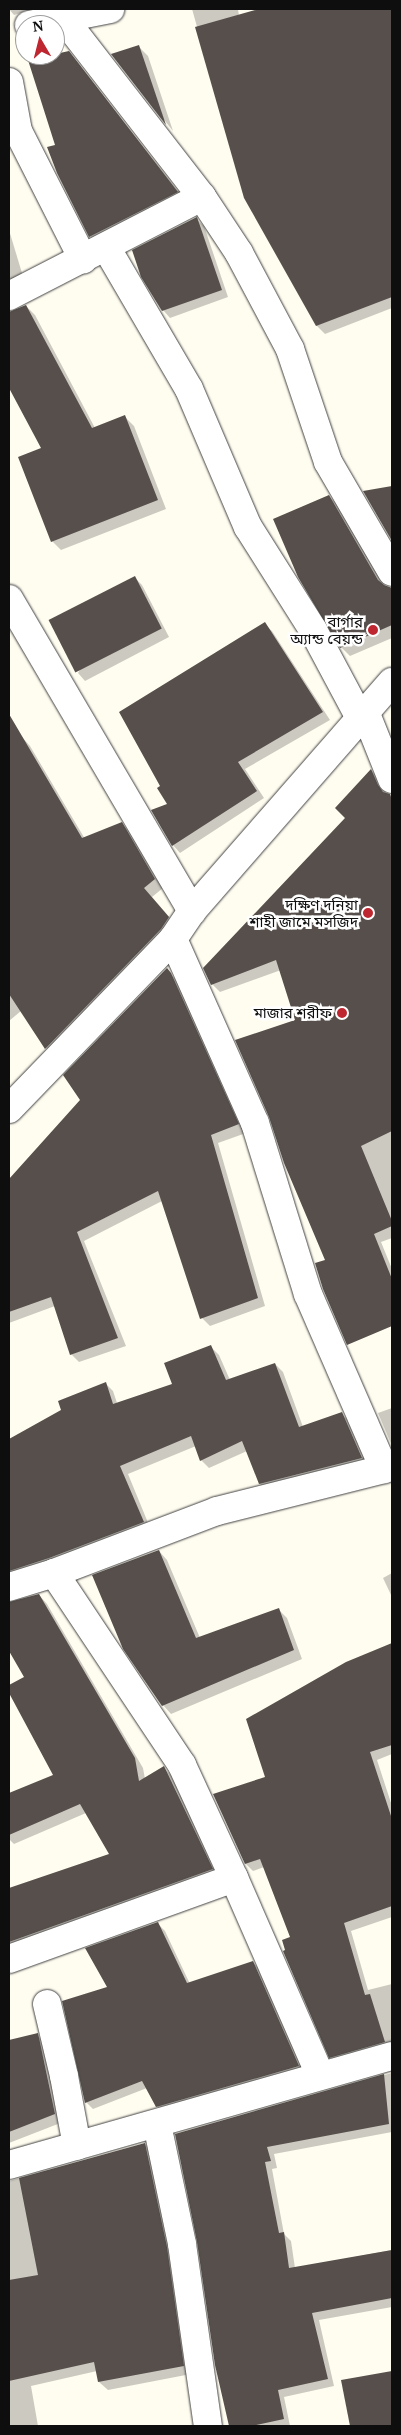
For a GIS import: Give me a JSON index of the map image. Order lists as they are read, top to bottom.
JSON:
{
  "places": ["বার্গার অ্যান্ড বেয়ন্ড", "দক্ষিণ দনিয়া শাহী জামে মসজিদ", "মাজার শরীফ"],
  "north": "top"
}
